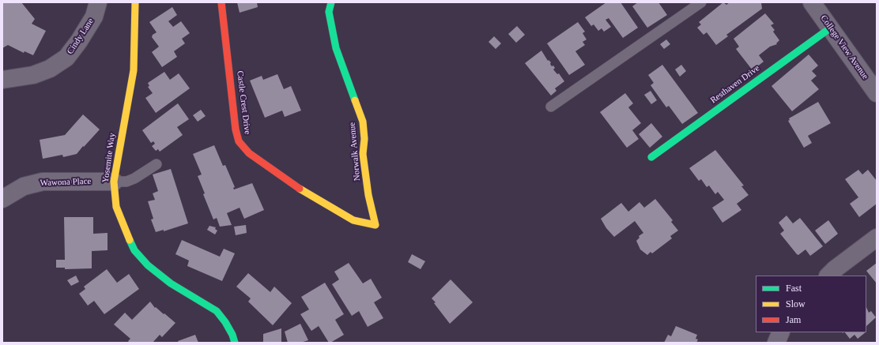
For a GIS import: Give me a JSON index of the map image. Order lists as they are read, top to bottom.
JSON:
{
  "streets": {
    "street": [
      "Cindy Lane",
      "College View Avenue",
      "Resthaven Drive",
      "Castle Crest Drive",
      "Norwalk Avenue",
      "Yosemite Way",
      "Wawona Place"
    ]
  },
  "crossings": [
    ["College View Avenue", "Resthaven Drive"],
    ["Castle Crest Drive", "Norwalk Avenue"],
    ["Yosemite Way", "Wawona Place"]
  ],
  "legend": ["Fast", "Slow", "Jam"]
}
